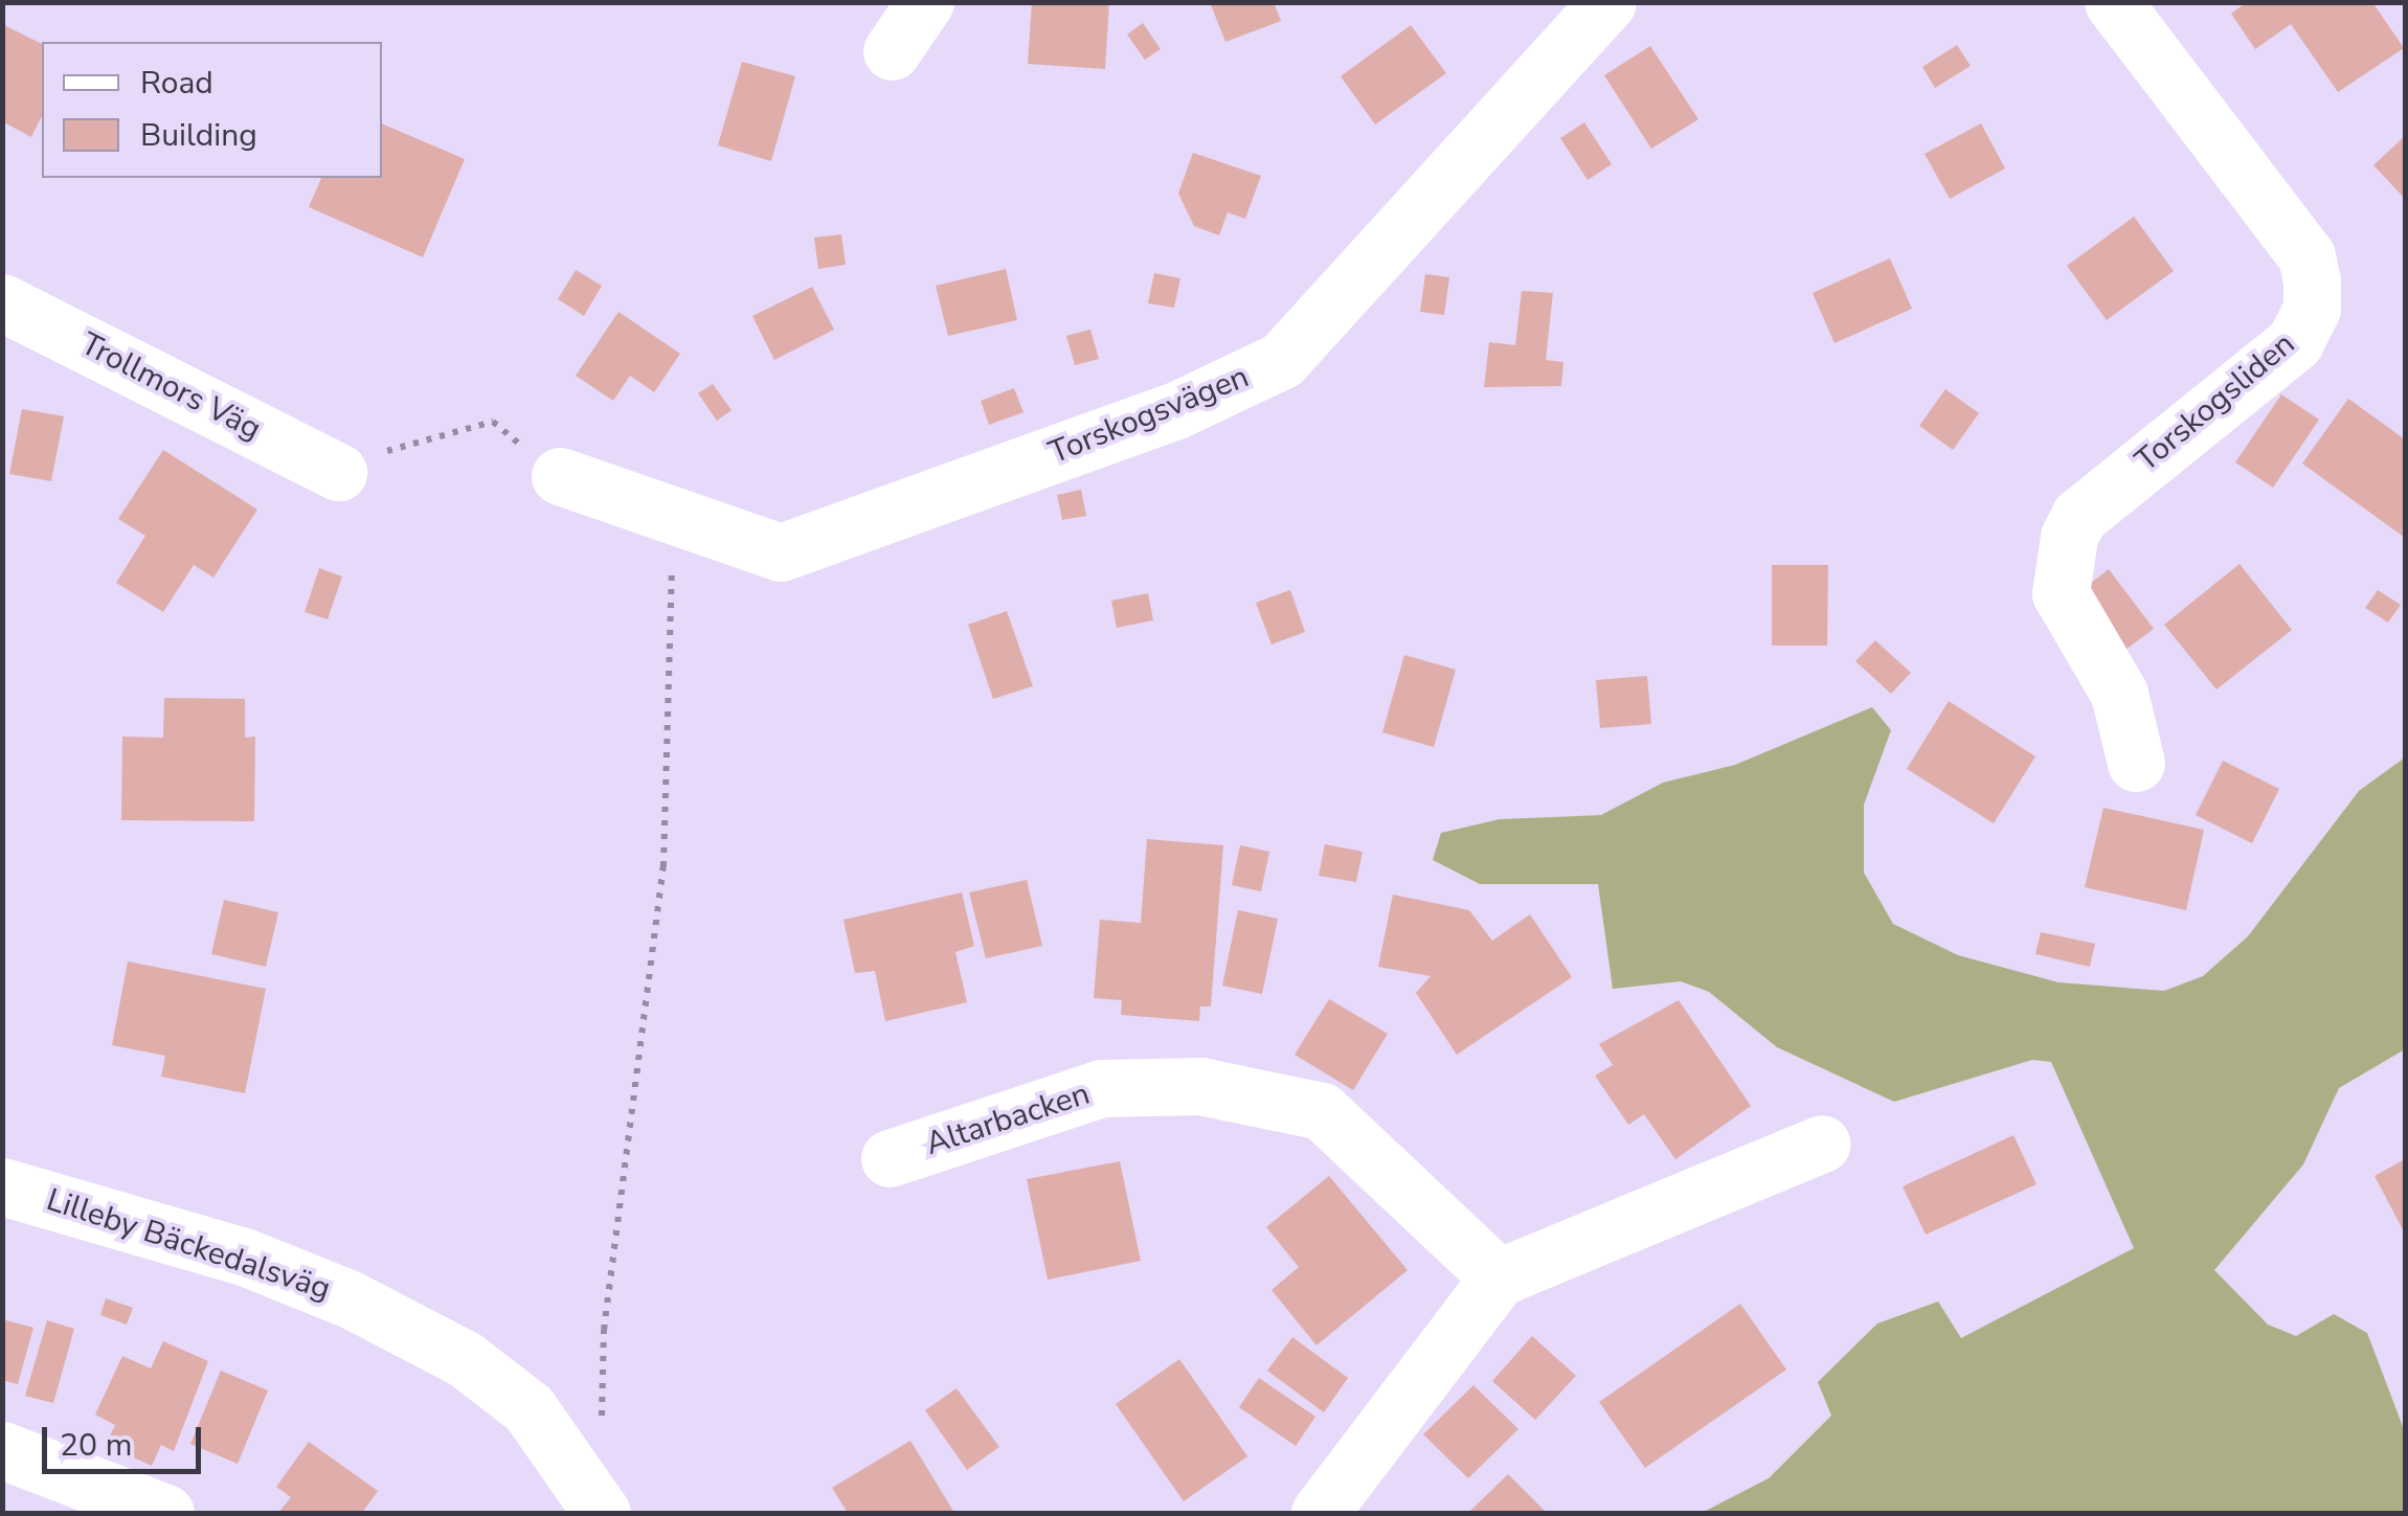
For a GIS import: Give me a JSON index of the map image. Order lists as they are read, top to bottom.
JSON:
{
  "streets": {
    "street": [
      "Trollmors Väg",
      "Torskogsliden",
      "Torskogsvägen",
      "Altarbacken",
      "Lilleby Bäckedalsväg"
    ]
  },
  "legend": ["Road", "Building"],
  "scale_bar": "20 m"
}
